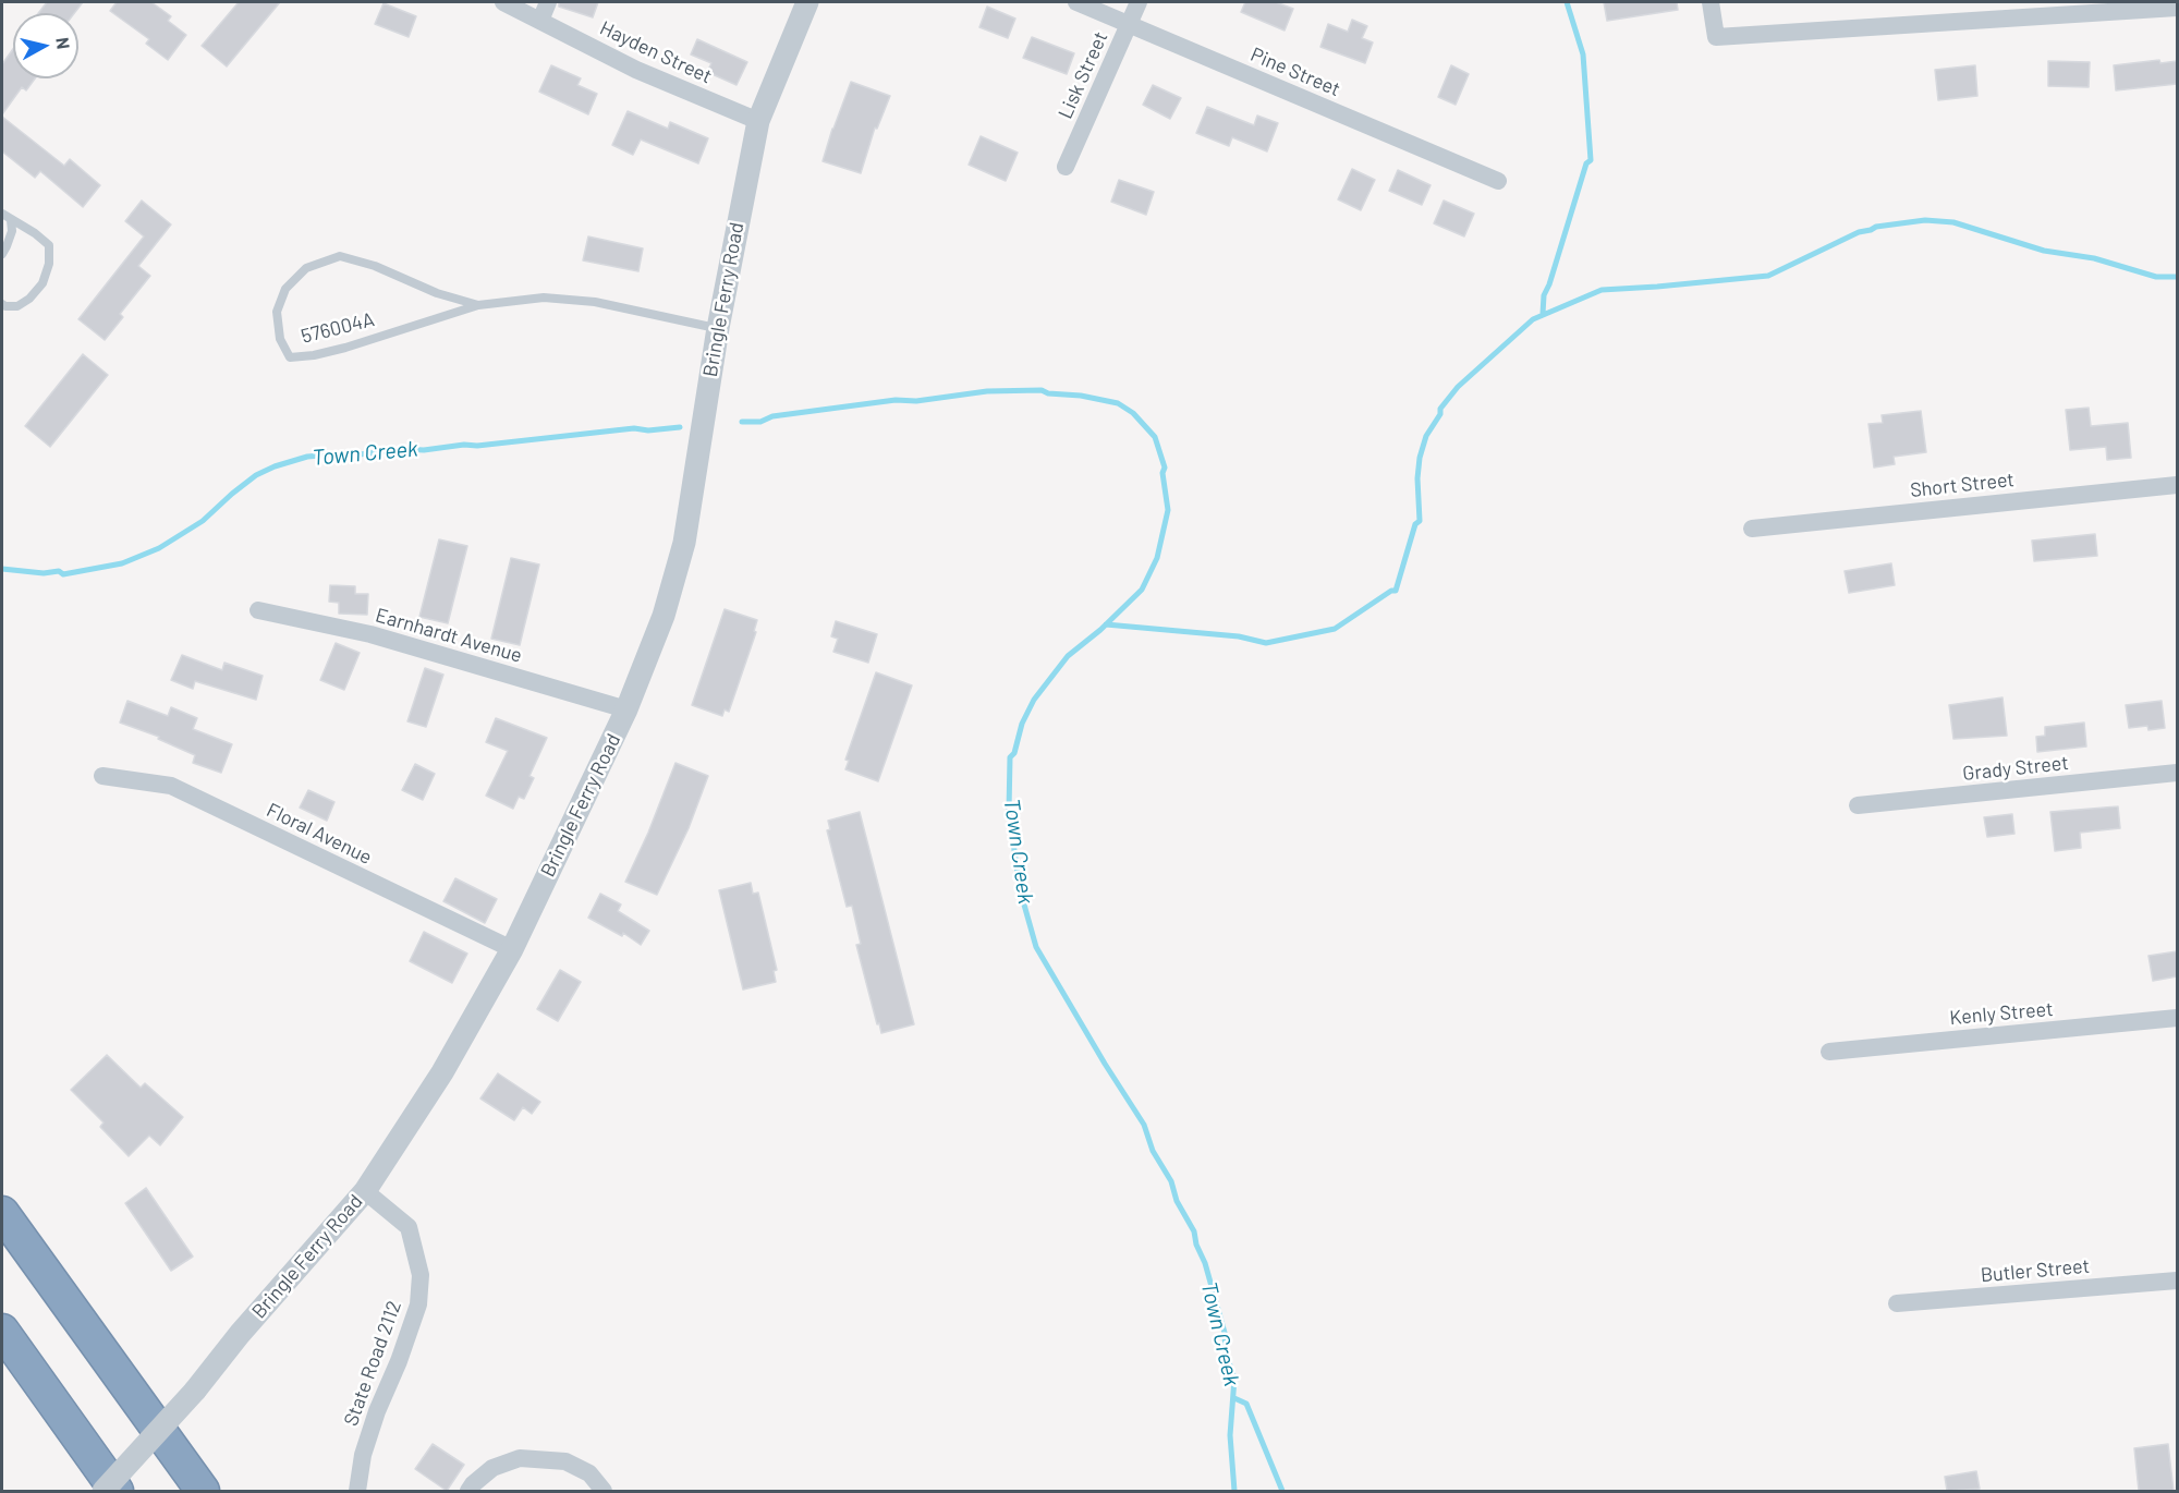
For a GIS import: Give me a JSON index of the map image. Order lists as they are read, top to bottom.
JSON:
{
  "streets": {
    "street": [
      "Hayden Street",
      "Pine Street",
      "Lisk Street",
      "Bringle Ferry Road",
      "Short Street",
      "Earnhardt Avenue",
      "Grady Street",
      "Floral Avenue",
      "Kenly Street",
      "Butler Street",
      "State Road 2112"
    ],
    "lane": ["576004A"]
  },
  "crossings": [
    ["Hayden Street", "Bringle Ferry Road"],
    ["Pine Street", "Lisk Street"],
    ["Bringle Ferry Road", "576004A"],
    ["Bringle Ferry Road", "Earnhardt Avenue"],
    ["Bringle Ferry Road", "Floral Avenue"],
    ["Bringle Ferry Road", "State Road 2112"]
  ],
  "water": ["Town Creek"],
  "north": "right"
}
